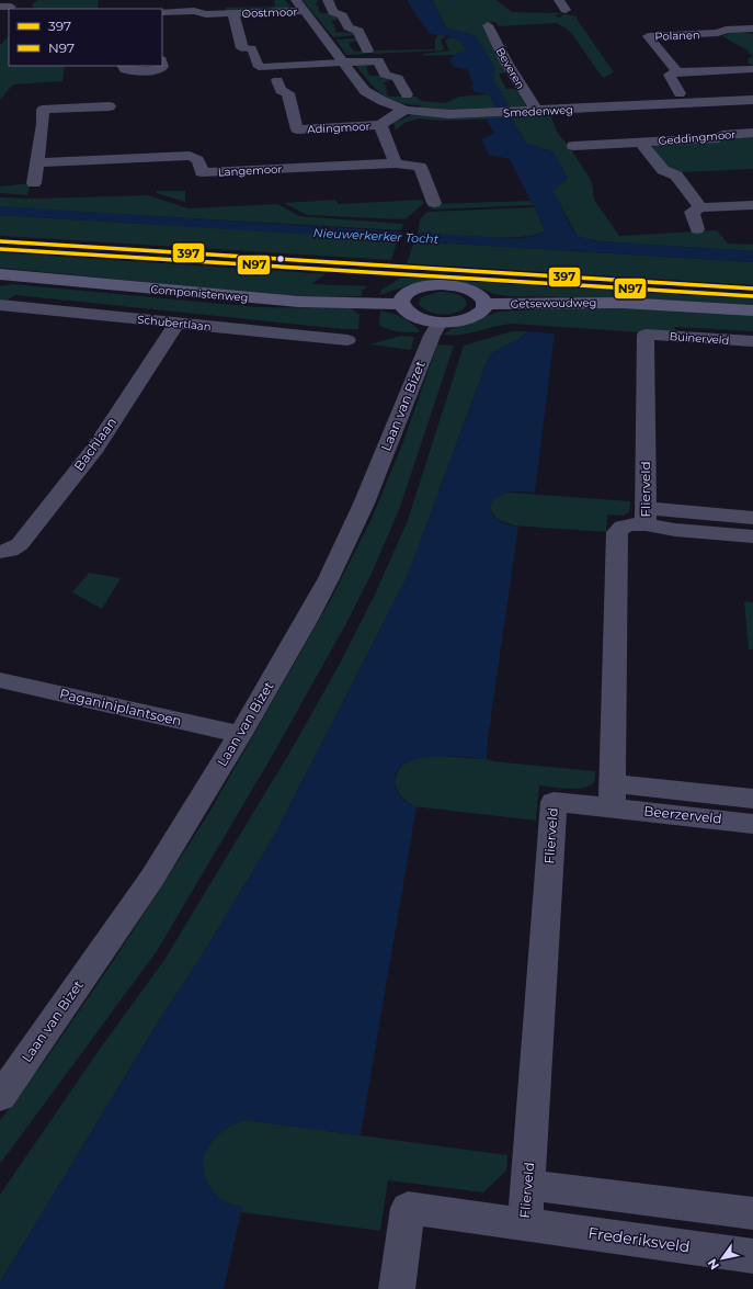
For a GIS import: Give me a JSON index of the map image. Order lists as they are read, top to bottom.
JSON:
{
  "streets": {
    "main road": ["Componistenweg", "Getsewoudweg"],
    "street": [
      "Oostmoor",
      "Polanen",
      "Beveren",
      "Smedenweg",
      "Adingmoor",
      "Geddingmoor",
      "Langemoor",
      "Schubertlaan",
      "Buinerveld",
      "Laan van Bizet",
      "Bachlaan",
      "Flierveld",
      "Paganiniplantsoen",
      "Beerzerveld",
      "Frederiksveld"
    ]
  },
  "crossings": [
    ["Oostmoor", "Smedenweg"],
    ["Beveren", "Smedenweg"],
    ["Smedenweg", "Adingmoor"],
    ["Schubertlaan", "Bachlaan"],
    ["Buinerveld", "Flierveld"],
    ["Laan van Bizet", "Paganiniplantsoen"],
    ["Flierveld", "Beerzerveld"],
    ["Flierveld", "Frederiksveld"]
  ],
  "water": ["Nieuwerkerker Tocht"],
  "lines": ["transit line 397", "transit line N97"],
  "legend": ["397", "N97"],
  "north": "bottom left"
}
